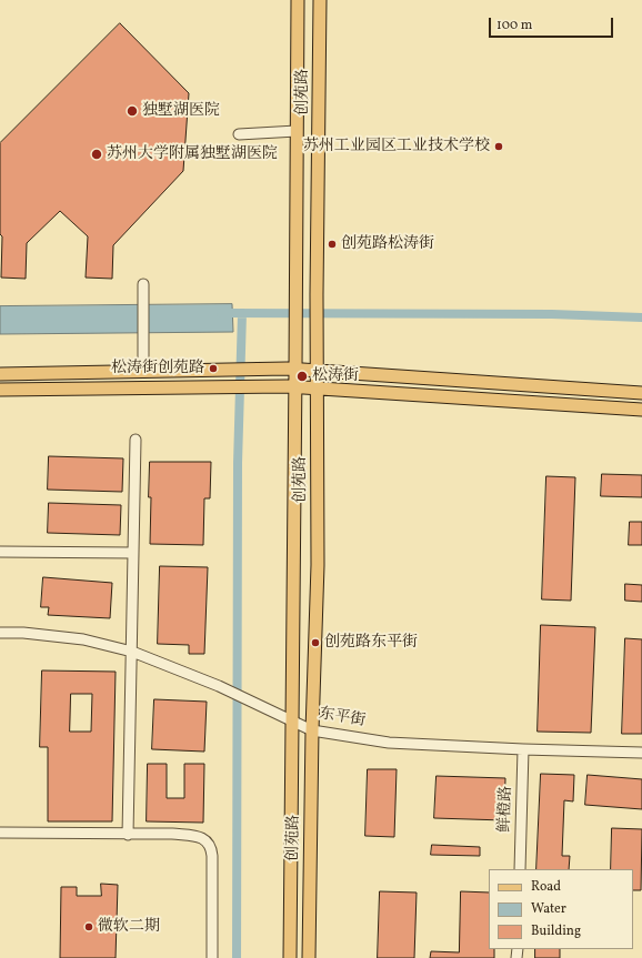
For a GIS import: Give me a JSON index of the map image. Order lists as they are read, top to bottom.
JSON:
{
  "streets": {
    "main road": ["创苑路"],
    "street": ["东平街", "鲜橙路"]
  },
  "crossings": [
    ["创苑路", "东平街"],
    ["东平街", "鲜橙路"]
  ],
  "places": [
    "独墅湖医院",
    "苏州工业园区工业技术学校",
    "苏州大学附属独墅湖医院",
    "创苑路松涛街",
    "松涛街创苑路",
    "松涛街",
    "创苑路东平街",
    "微软二期"
  ],
  "legend": ["Road", "Water", "Building"],
  "scale_bar": "100 m"
}
